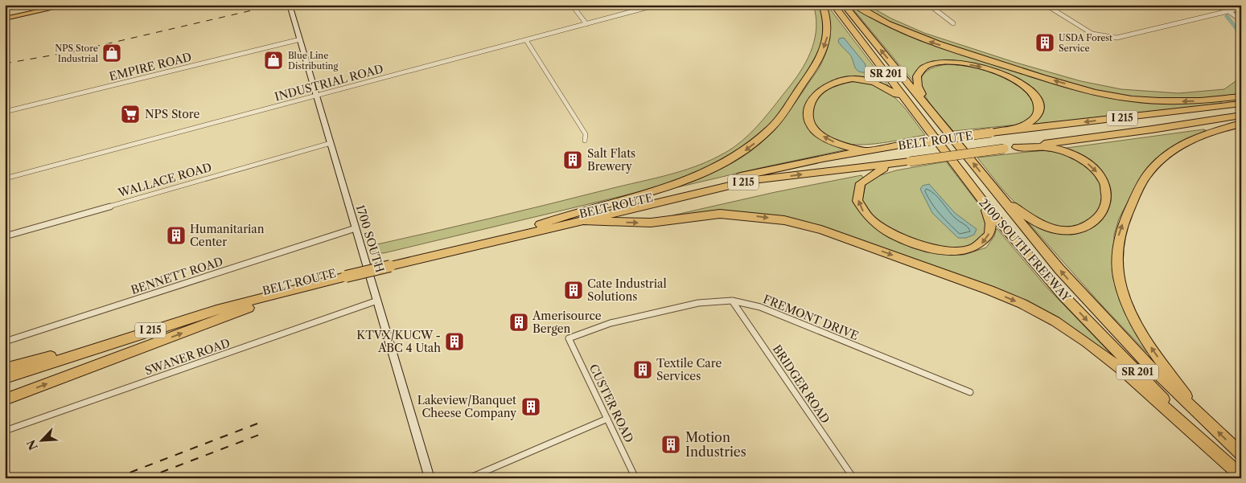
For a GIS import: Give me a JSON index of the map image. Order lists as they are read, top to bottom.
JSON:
{
  "streets": {
    "highway": [
      "SR 201",
      "I 215",
      "BELT ROUTE",
      "2100 SOUTH FREEWAY"
    ],
    "street": [
      "EMPIRE ROAD",
      "INDUSTRIAL ROAD",
      "WALLACE ROAD",
      "1700 SOUTH",
      "BENNETT ROAD",
      "FREMONT DRIVE",
      "SWANER ROAD",
      "BRIDGER ROAD",
      "CUSTER ROAD"
    ]
  },
  "crossings": [
    ["EMPIRE ROAD", "1700 SOUTH"],
    ["INDUSTRIAL ROAD", "1700 SOUTH"],
    ["WALLACE ROAD", "1700 SOUTH"],
    ["1700 SOUTH", "BENNETT ROAD"],
    ["1700 SOUTH", "SWANER ROAD"],
    ["FREMONT DRIVE", "BRIDGER ROAD"],
    ["FREMONT DRIVE", "CUSTER ROAD"]
  ],
  "places": {
    "building": [
      "USDA Forest Service",
      "Salt Flats Brewery",
      "Humanitarian Center",
      "Cate Industrial Solutions",
      "Amerisource Bergen",
      "KTVX/KUCW - ABC 4 Utah",
      "Textile Care Services",
      "Lakeview/Banquet Cheese Company",
      "Motion Industries"
    ],
    "shop": ["NPS Store Industrial", "Blue Line Distributing"],
    "supermarket": ["NPS Store"]
  },
  "north": "bottom left"
}
